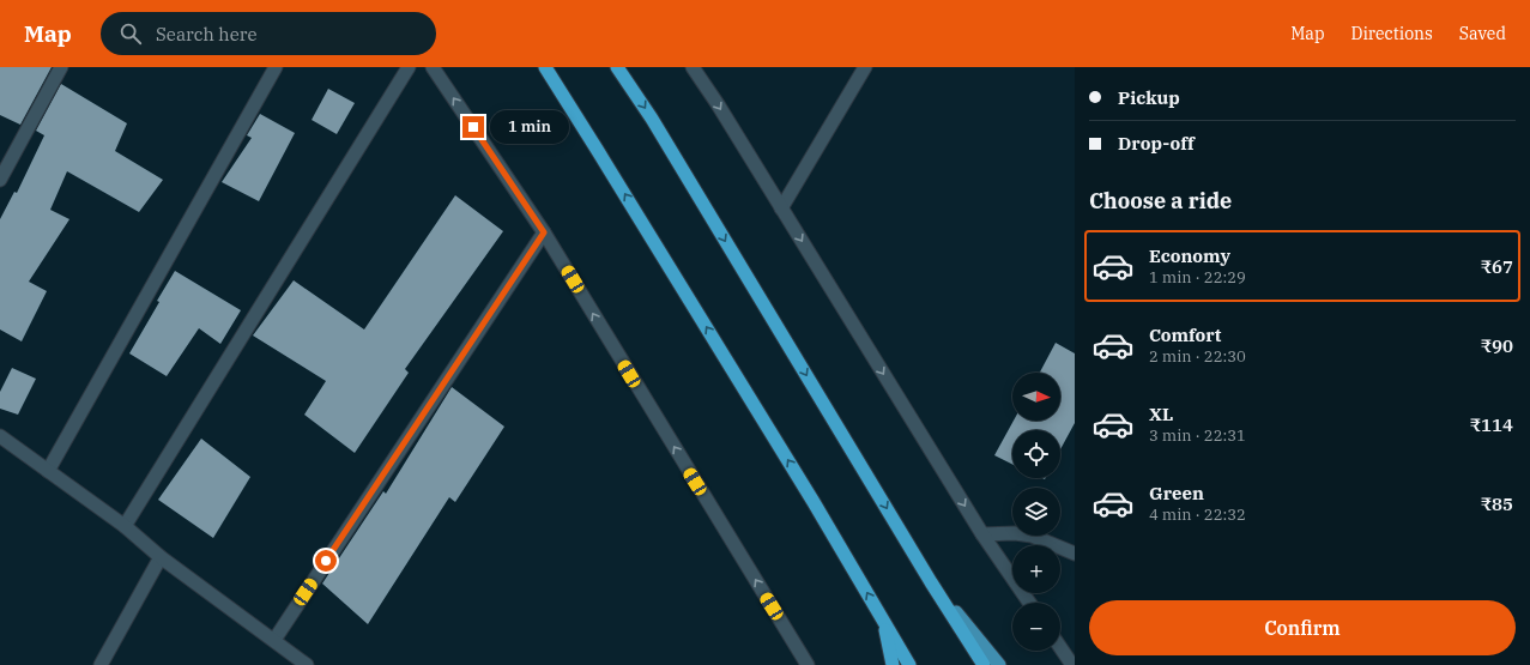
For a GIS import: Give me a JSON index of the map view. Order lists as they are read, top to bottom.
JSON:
{
  "north": "right",
  "page": {
    "header": "Map",
    "search": "Search here",
    "nav": ["Map", "Directions", "Saved"],
    "banner": ["Pickup", "Drop-off"],
    "bubble": "1 min",
    "heading": "Choose a ride",
    "list": [
      {
        "name": "Economy",
        "note": "1 min · 22:29",
        "value": "₹67"
      },
      {
        "name": "Comfort",
        "note": "2 min · 22:30",
        "value": "₹90"
      },
      {
        "name": "XL",
        "note": "3 min · 22:31",
        "value": "₹114"
      },
      {
        "name": "Green",
        "note": "4 min · 22:32",
        "value": "₹85"
      }
    ],
    "map_buttons": ["+", "−"],
    "buttons": "Confirm"
  }
}
